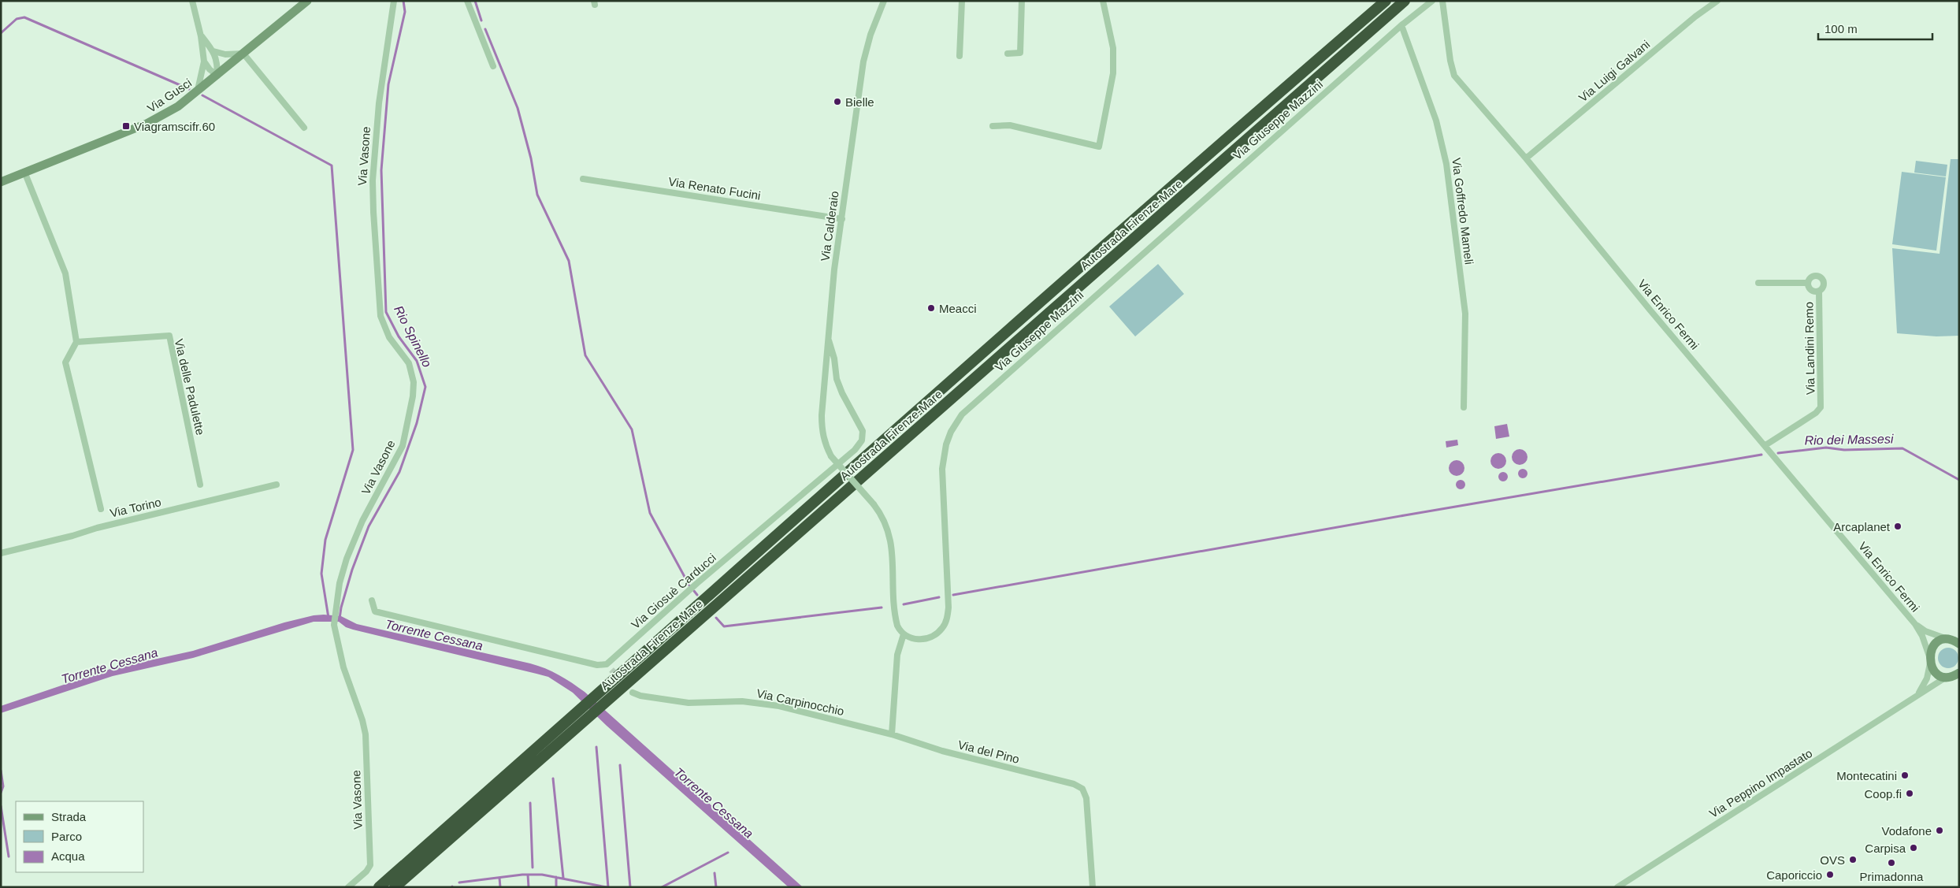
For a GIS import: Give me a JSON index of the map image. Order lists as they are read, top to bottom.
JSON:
{
  "streets": {
    "highway": ["Autostrada Firenze-Mare"],
    "street": [
      "Via Luigi Galvani",
      "Via Gusci",
      "Via Giuseppe Mazzini",
      "Via Vasone",
      "Via Renato Fucini",
      "Via Goffredo Mameli",
      "Via Calderaio",
      "Via Enrico Fermi",
      "Via Landini Remo",
      "Via delle Padulette",
      "Via Torino",
      "Via Giosuè Carducci",
      "Via Carpinocchio",
      "Via del Pino",
      "Via Peppino Impastato"
    ]
  },
  "crossings": [
    ["Via Luigi Galvani", "Via Enrico Fermi"],
    ["Via Giuseppe Mazzini", "Via Goffredo Mameli"],
    ["Via Giuseppe Mazzini", "Via Calderaio"],
    ["Via Renato Fucini", "Via Calderaio"],
    ["Via Calderaio", "Via Giosuè Carducci"],
    ["Via Enrico Fermi", "Via Landini Remo"],
    ["Via Carpinocchio", "Via del Pino"]
  ],
  "water": ["Rio Spinello", "Rio dei Massesi", "Torrente Cessana"],
  "places": {
    "other": [
      "Bielle",
      "Meacci",
      "Arcaplanet",
      "Montecatini",
      "Coop.fi",
      "Vodafone",
      "Carpisa",
      "OVS",
      "Primadonna",
      "Caporiccio"
    ],
    "transit": ["Viagramscifr.60"]
  },
  "legend": ["Strada", "Parco", "Acqua"],
  "scale_bar": "100 m"
}
